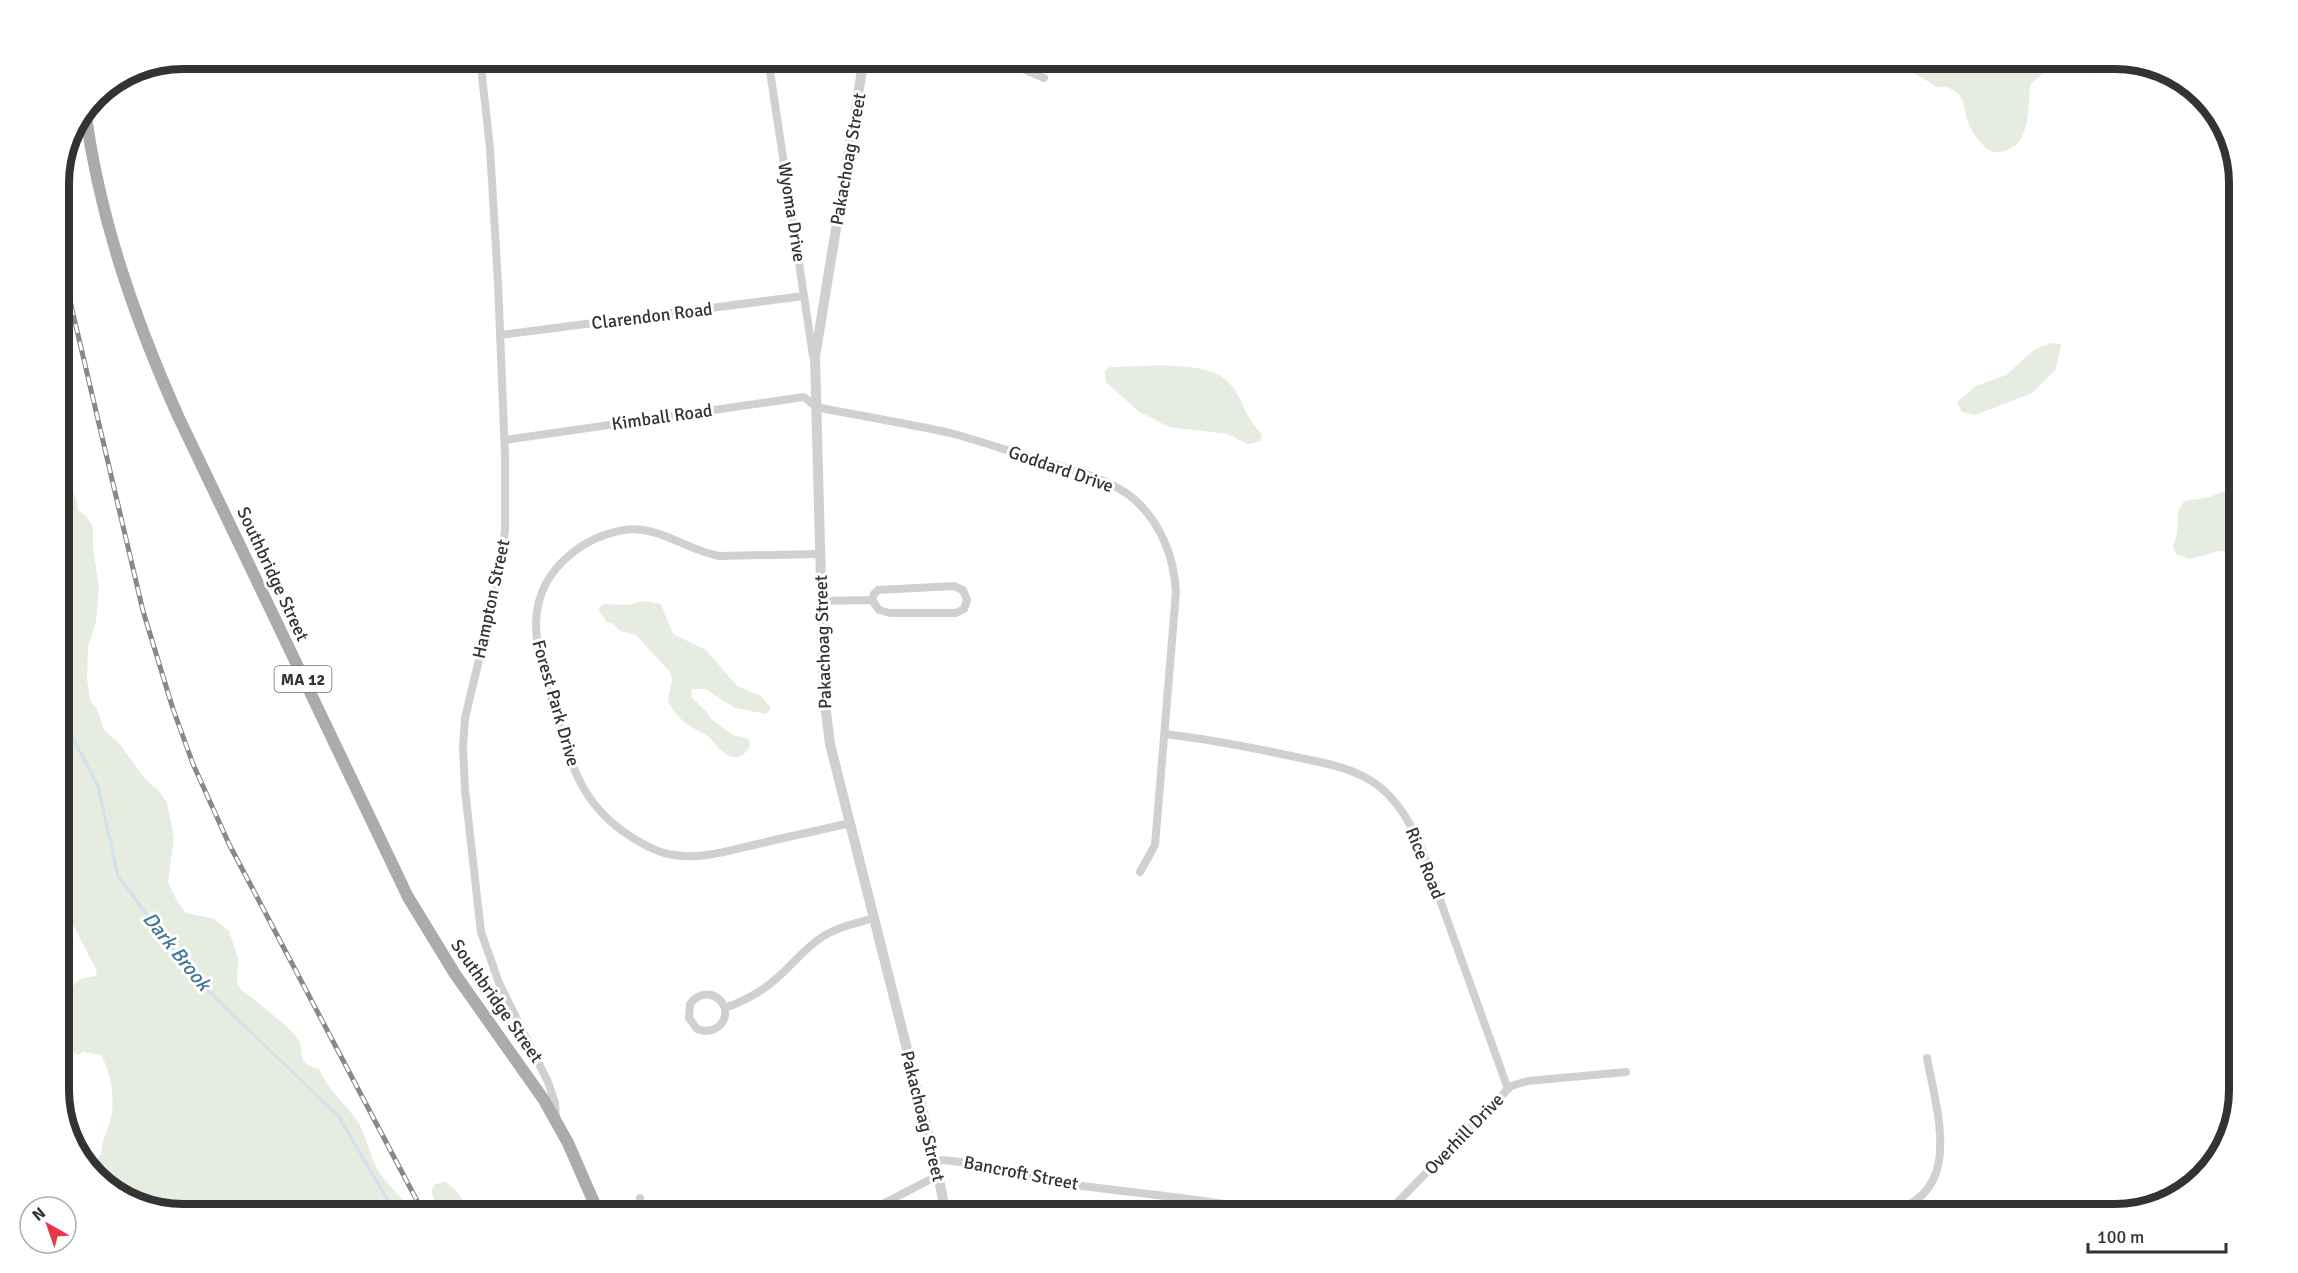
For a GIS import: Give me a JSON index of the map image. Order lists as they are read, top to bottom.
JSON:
{
  "streets": {
    "main road": ["Southbridge Street", "MA 12"],
    "street": [
      "Pakachoag Street",
      "Wyoma Drive",
      "Clarendon Road",
      "Kimball Road",
      "Goddard Drive",
      "Hampton Street",
      "Forest Park Drive",
      "Rice Road",
      "Overhill Drive",
      "Bancroft Street"
    ]
  },
  "crossings": [
    ["Pakachoag Street", "Wyoma Drive"],
    ["Pakachoag Street", "Kimball Road"],
    ["Pakachoag Street", "Goddard Drive"],
    ["Pakachoag Street", "Forest Park Drive"],
    ["Pakachoag Street", "Bancroft Street"],
    ["Wyoma Drive", "Clarendon Road"],
    ["Clarendon Road", "Hampton Street"],
    ["Kimball Road", "Goddard Drive"],
    ["Kimball Road", "Hampton Street"],
    ["Goddard Drive", "Rice Road"],
    ["Southbridge Street", "Hampton Street"],
    ["Rice Road", "Overhill Drive"]
  ],
  "water": ["Dark Brook"],
  "scale_bar": "100 m",
  "north": "top left"
}
